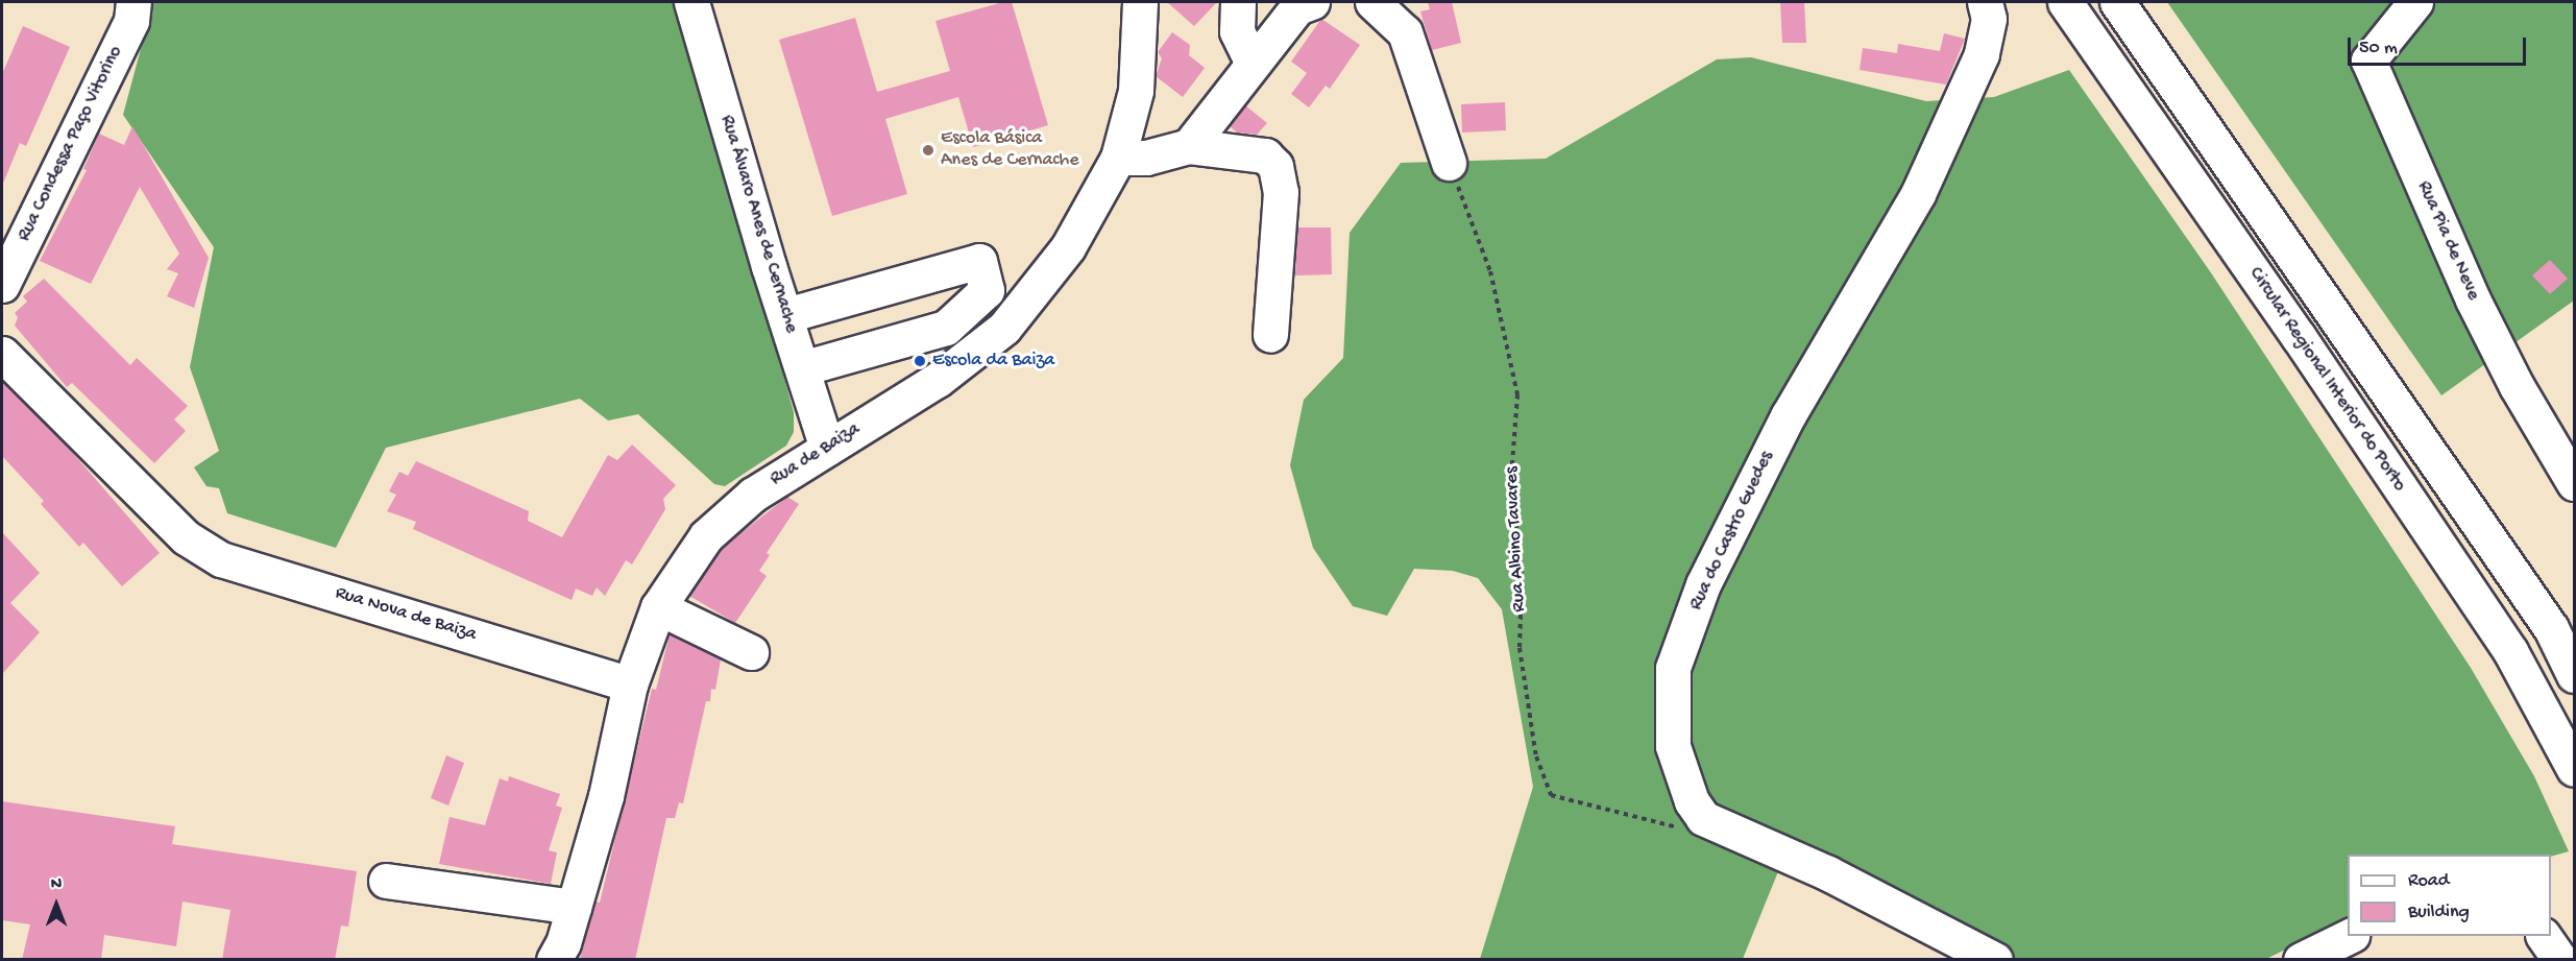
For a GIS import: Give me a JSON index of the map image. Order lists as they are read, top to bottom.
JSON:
{
  "streets": {
    "main road": [
      "Rua Condessa Paço Vitorino",
      "Rua Álvaro Anes de Cernache",
      "Rua Pia de Neve",
      "Circular Regional Interior do Porto",
      "Rua de Baiza",
      "Rua do Castro Guedes",
      "Rua Nova de Baiza"
    ],
    "path": ["Rua Albino Tavares"]
  },
  "crossings": [
    ["Rua Álvaro Anes de Cernache", "Rua de Baiza"],
    ["Rua de Baiza", "Rua Nova de Baiza"],
    ["Rua do Castro Guedes", "Rua Albino Tavares"]
  ],
  "places": ["Escola Básica Anes de Cernache", "Escola da Baiza"],
  "legend": ["Road", "Building"],
  "scale_bar": "50 m",
  "north": "top"
}
